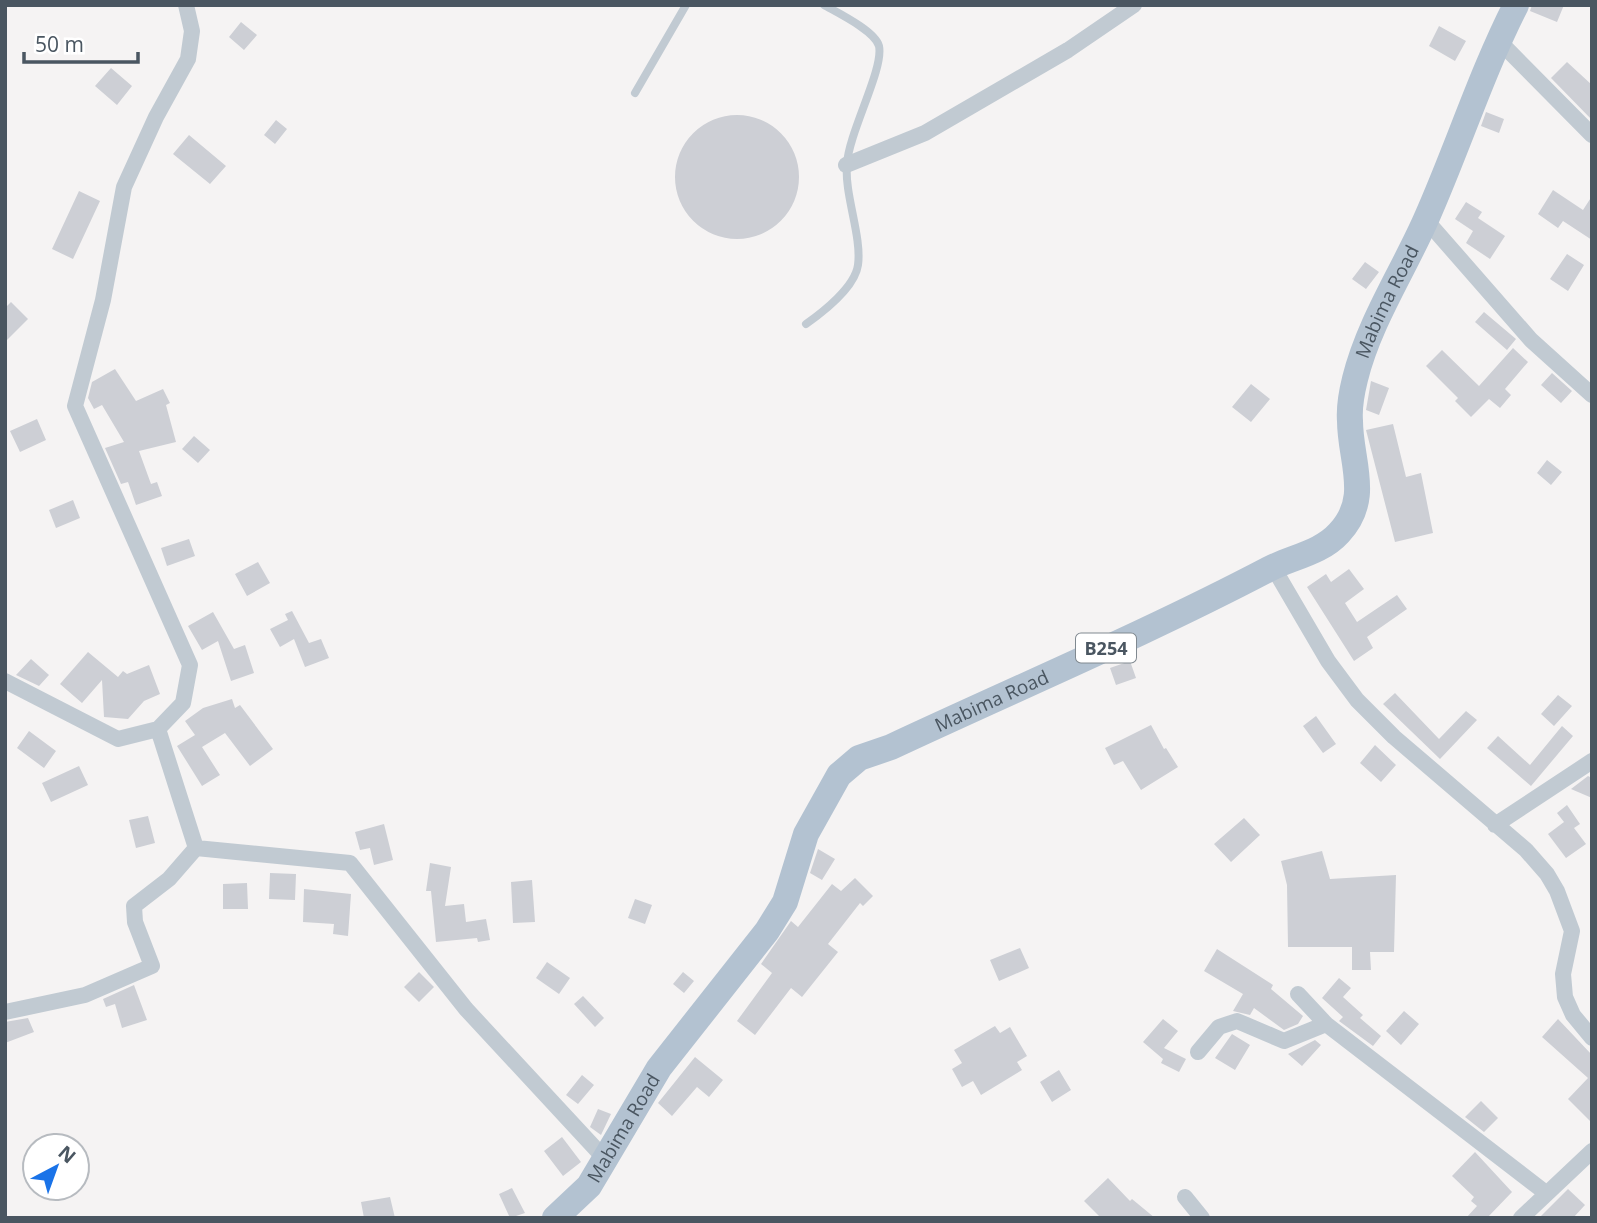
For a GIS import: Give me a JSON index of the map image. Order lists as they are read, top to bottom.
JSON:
{
  "streets": {
    "main road": ["Mabima Road", "B254"]
  },
  "scale_bar": "50 m",
  "north": "top right"
}
